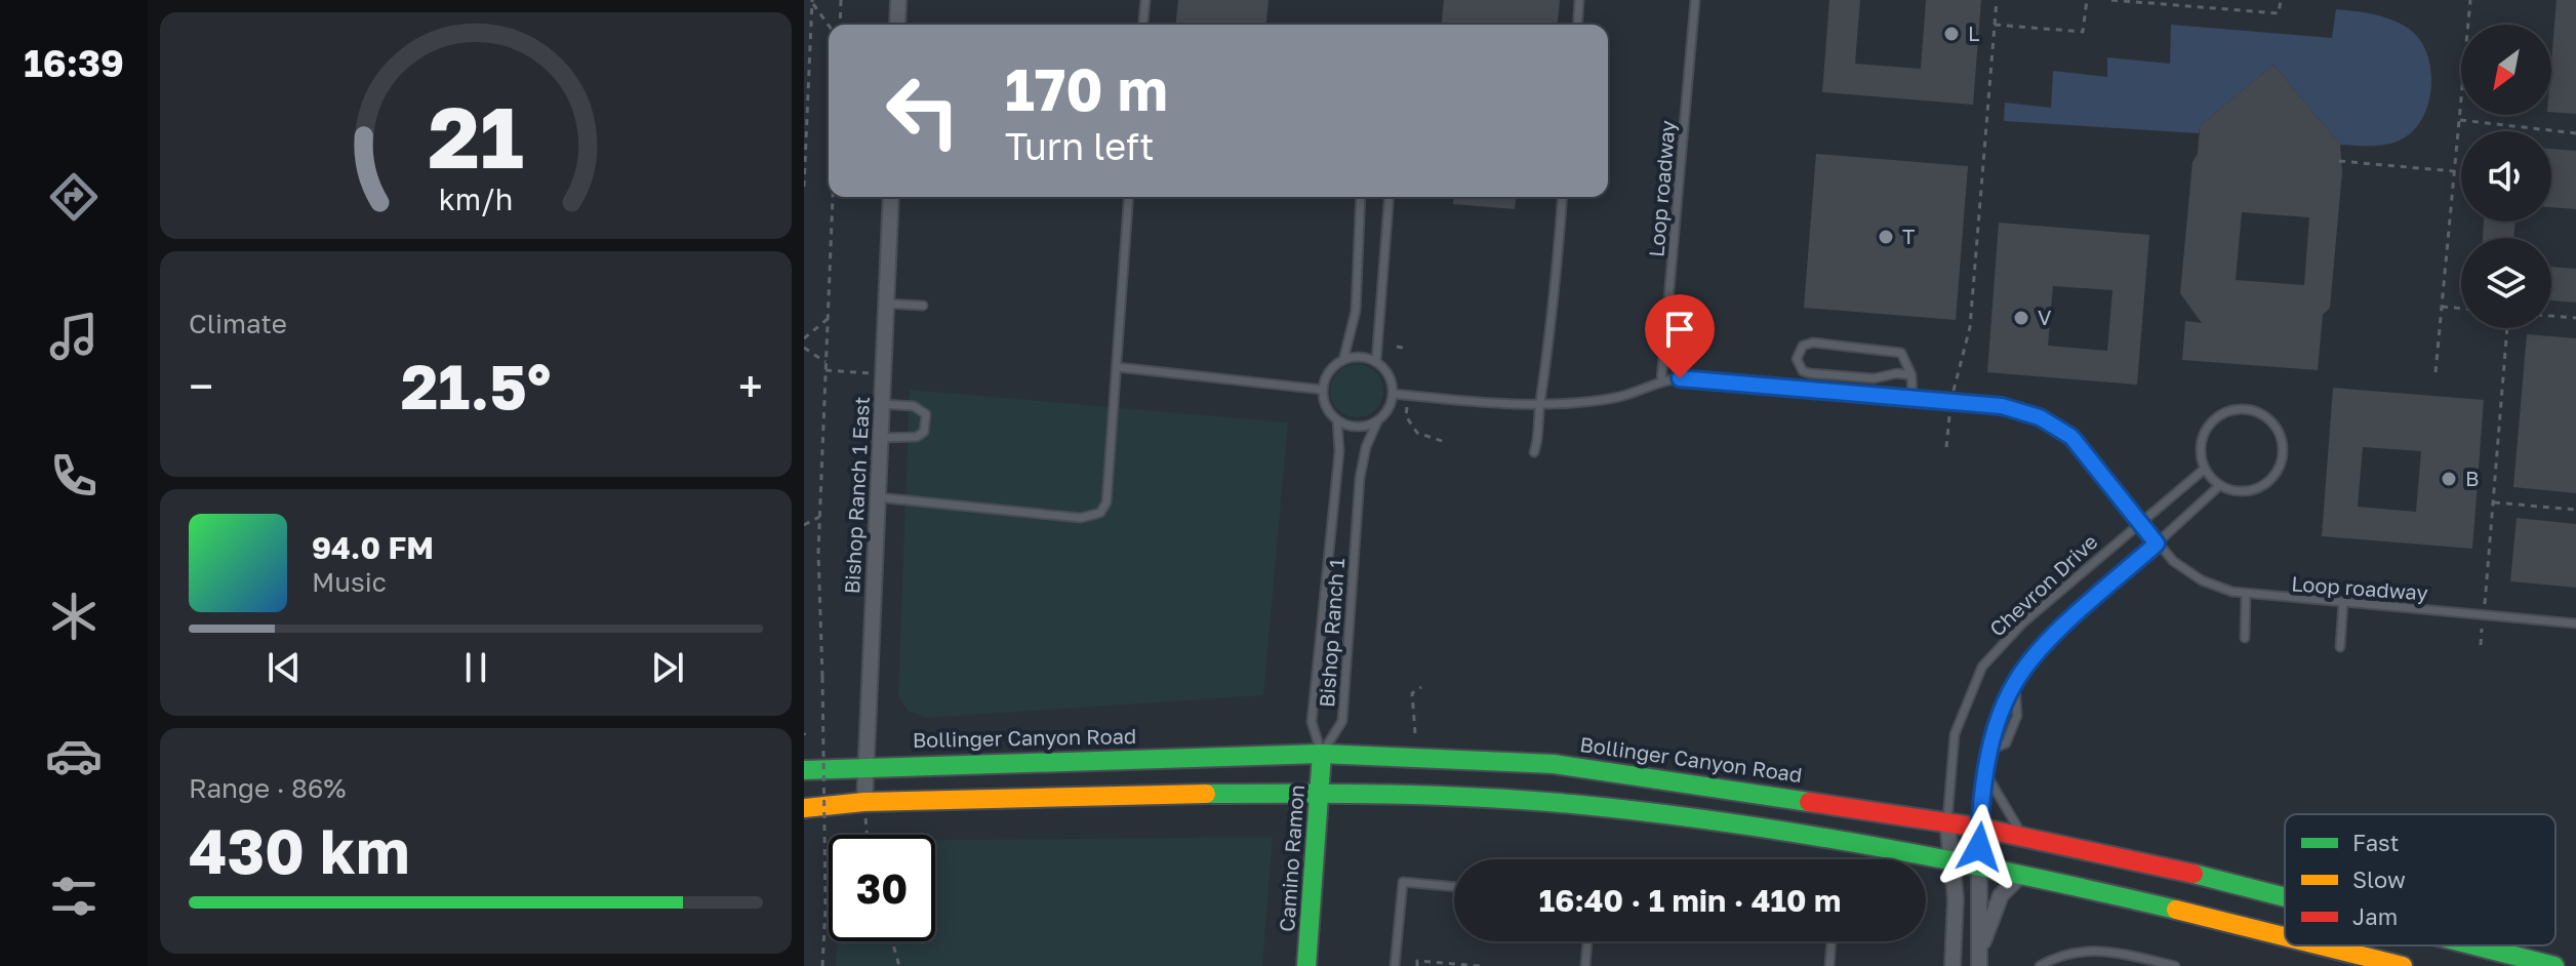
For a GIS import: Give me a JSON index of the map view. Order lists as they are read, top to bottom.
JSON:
{
  "streets": {
    "main road": ["Bollinger Canyon Road", "Camino Ramon"],
    "street": ["Bishop Ranch 1 East"],
    "lane": ["Loop roadway", "Chevron Drive", "Bishop Ranch 1"]
  },
  "crossings": [
    ["Loop roadway", "Chevron Drive"],
    ["Bishop Ranch 1 East", "Bollinger Canyon Road"],
    ["Chevron Drive", "Bollinger Canyon Road"],
    ["Bishop Ranch 1", "Bollinger Canyon Road"],
    ["Bishop Ranch 1", "Camino Ramon"],
    ["Bollinger Canyon Road", "Camino Ramon"]
  ],
  "places": [
    "L",
    "T",
    "V",
    "B"
  ],
  "legend": ["Fast", "Slow", "Jam"],
  "north": "bottom left",
  "page": {
    "tabs": "16:39",
    "turn": ["170 m", "Turn left"],
    "tile": [
      "Climate",
      ["Range · 86%", "430 km"]
    ],
    "heat": ["−", "21.5°", "+"],
    "song": ["94.0 FM", "Music"],
    "limit": "30",
    "trip": "16:40 · 1 min · 410 m",
    "gauge": ["21", "km/h"]
  }
}
